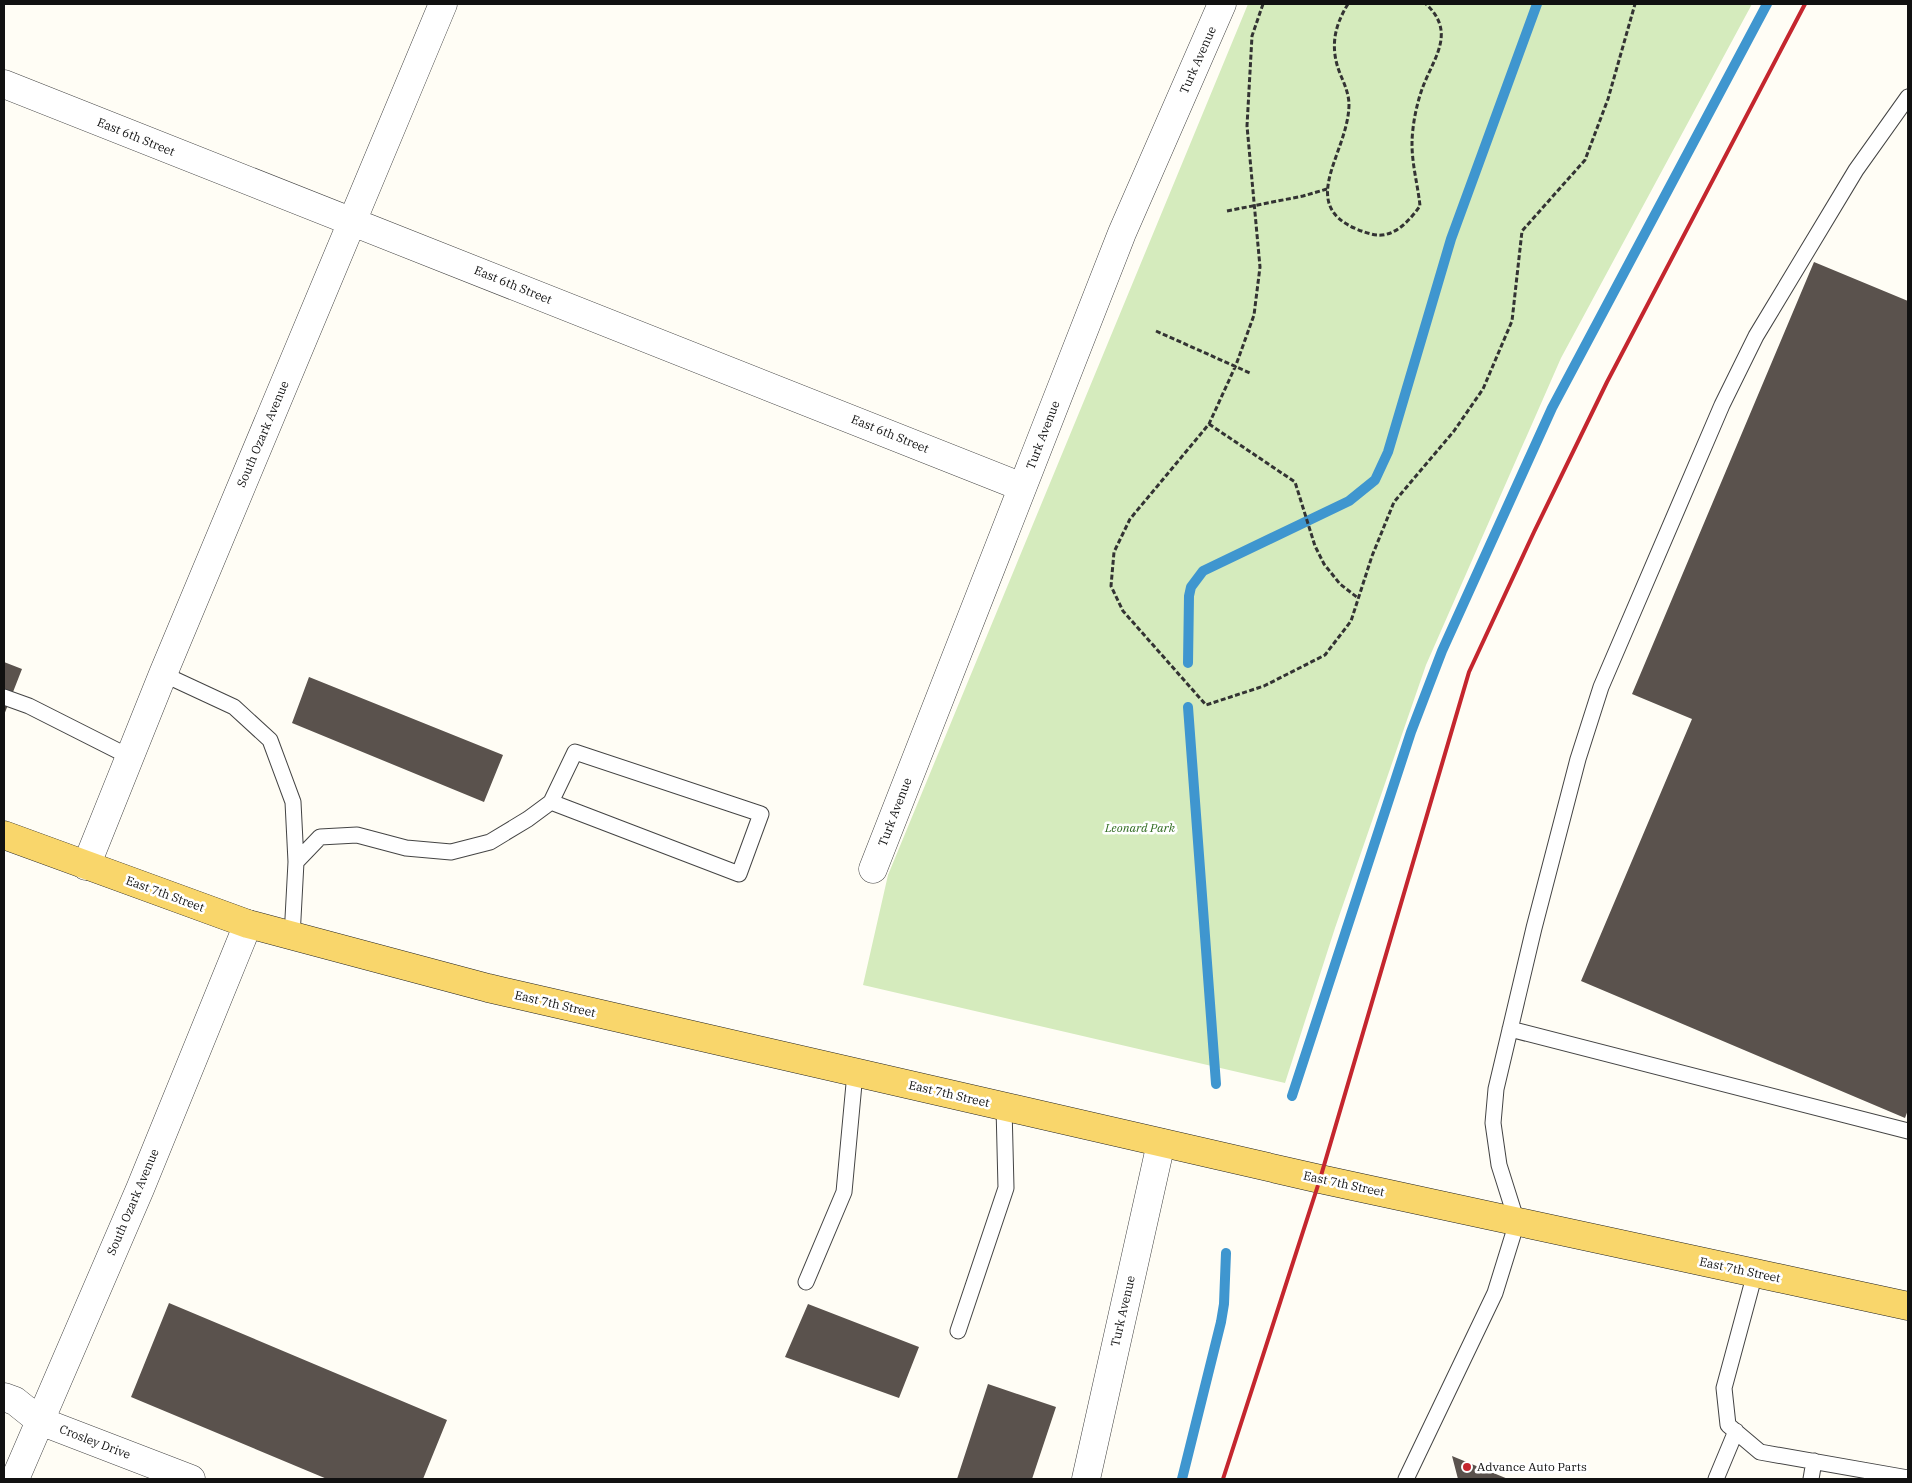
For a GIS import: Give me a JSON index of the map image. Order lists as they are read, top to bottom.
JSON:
{
  "streets": {
    "main road": ["East 7th Street"],
    "street": [
      "Turk Avenue",
      "East 6th Street",
      "South Ozark Avenue",
      "Crosley Drive"
    ]
  },
  "crossings": [
    ["Turk Avenue", "East 6th Street"],
    ["Turk Avenue", "East 7th Street"],
    ["East 6th Street", "South Ozark Avenue"],
    ["South Ozark Avenue", "East 7th Street"],
    ["South Ozark Avenue", "Crosley Drive"]
  ],
  "parks": ["Leonard Park"],
  "places": ["Advance Auto Parts"]
}
